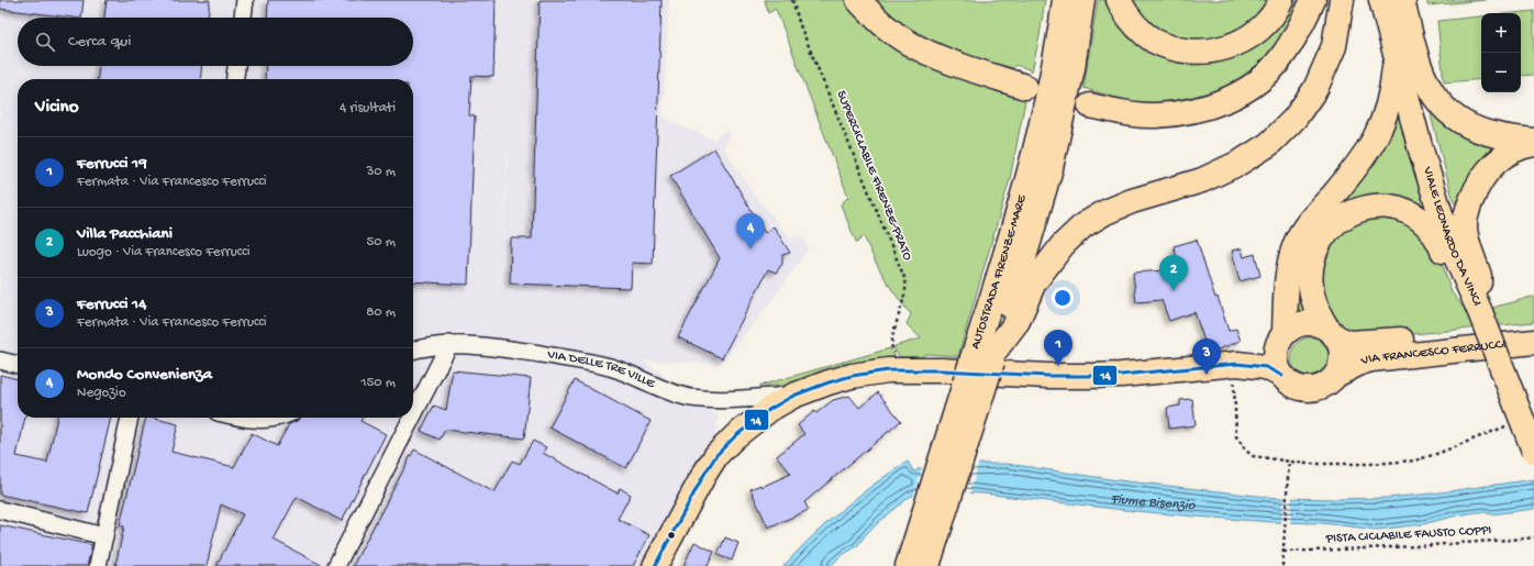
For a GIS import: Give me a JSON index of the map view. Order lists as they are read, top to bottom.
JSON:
{
  "streets": {
    "main road": ["VIALE LEONARDO DA VINCI", "AUTOSTRADA FIRENZE-MARE", "VIA FRANCESCO FERRUCCI"],
    "street": ["VIA DELLE TRE VILLE"],
    "path": ["SUPERCICLABILE FIRENZE-PRATO", "PISTA CICLABILE FAUSTO COPPI"]
  },
  "crossings": [
    ["VIA FRANCESCO FERRUCCI", "VIA DELLE TRE VILLE"]
  ],
  "water": ["Fiume Bisenzio"],
  "lines": ["transit line 14"],
  "page": {
    "map_buttons": ["+", "−"],
    "search": "Cerca qui",
    "heading": ["Vicino", "4 risultati"],
    "list": [
      {
        "mark": "1",
        "name": "Ferrucci 19",
        "note": "Fermata · Via Francesco Ferrucci",
        "value": "30 m"
      },
      {
        "mark": "2",
        "name": "Villa Pacchiani",
        "note": "Luogo · Via Francesco Ferrucci",
        "value": "50 m"
      },
      {
        "mark": "3",
        "name": "Ferrucci 14",
        "note": "Fermata · Via Francesco Ferrucci",
        "value": "80 m"
      },
      {
        "mark": "4",
        "name": "Mondo Convenienza",
        "note": "Negozio",
        "value": "150 m"
      }
    ],
    "pins": [
      "4",
      "2",
      "1",
      "3"
    ]
  }
}
